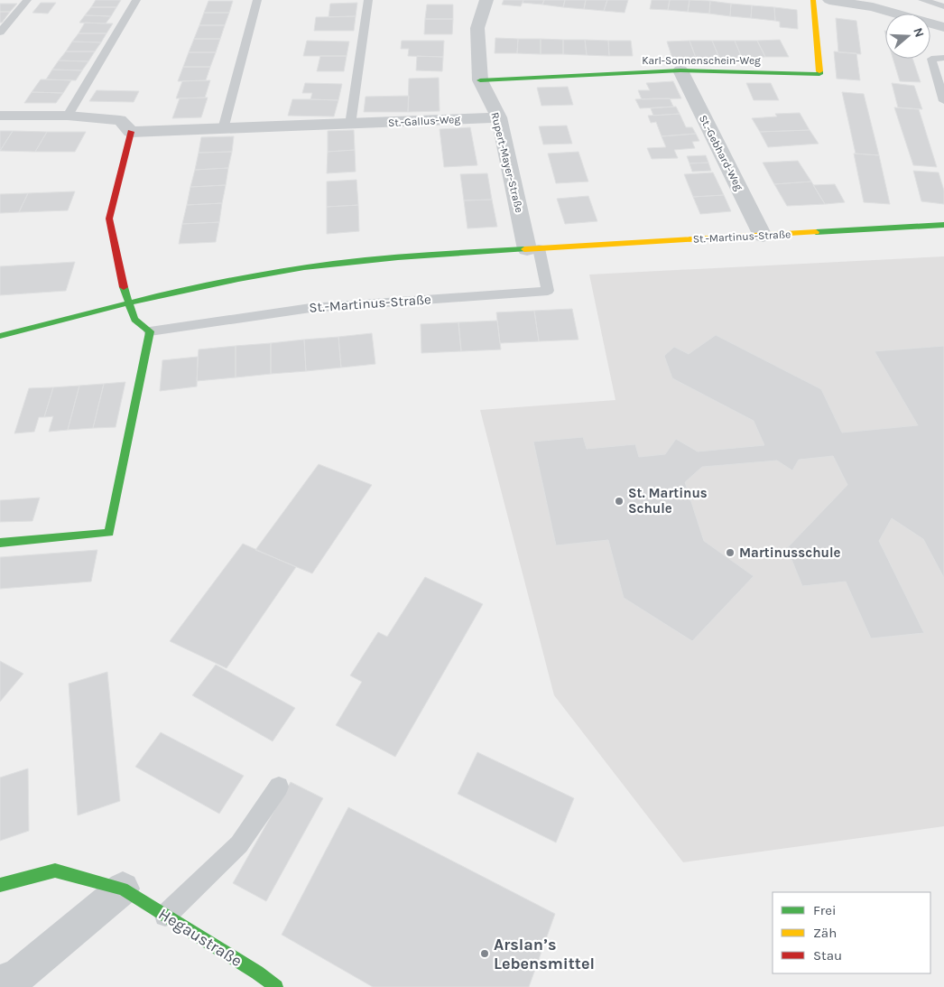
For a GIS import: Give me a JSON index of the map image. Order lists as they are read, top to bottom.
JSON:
{
  "streets": {
    "street": [
      "Karl-Sonnenschein-Weg",
      "St.-Gallus-Weg",
      "St.-Gebhard-Weg",
      "Rupert-Mayer-Straße",
      "St.-Martinus-Straße",
      "Hegaustraße"
    ]
  },
  "crossings": [
    ["Karl-Sonnenschein-Weg", "St.-Gebhard-Weg"],
    ["Karl-Sonnenschein-Weg", "Rupert-Mayer-Straße"],
    ["St.-Gallus-Weg", "Rupert-Mayer-Straße"],
    ["St.-Gebhard-Weg", "St.-Martinus-Straße"],
    ["Rupert-Mayer-Straße", "St.-Martinus-Straße"]
  ],
  "places": ["St. Martinus Schule", "Martinusschule", "Arslan’s Lebensmittel"],
  "legend": ["Frei", "Zäh", "Stau"],
  "north": "right"
}
